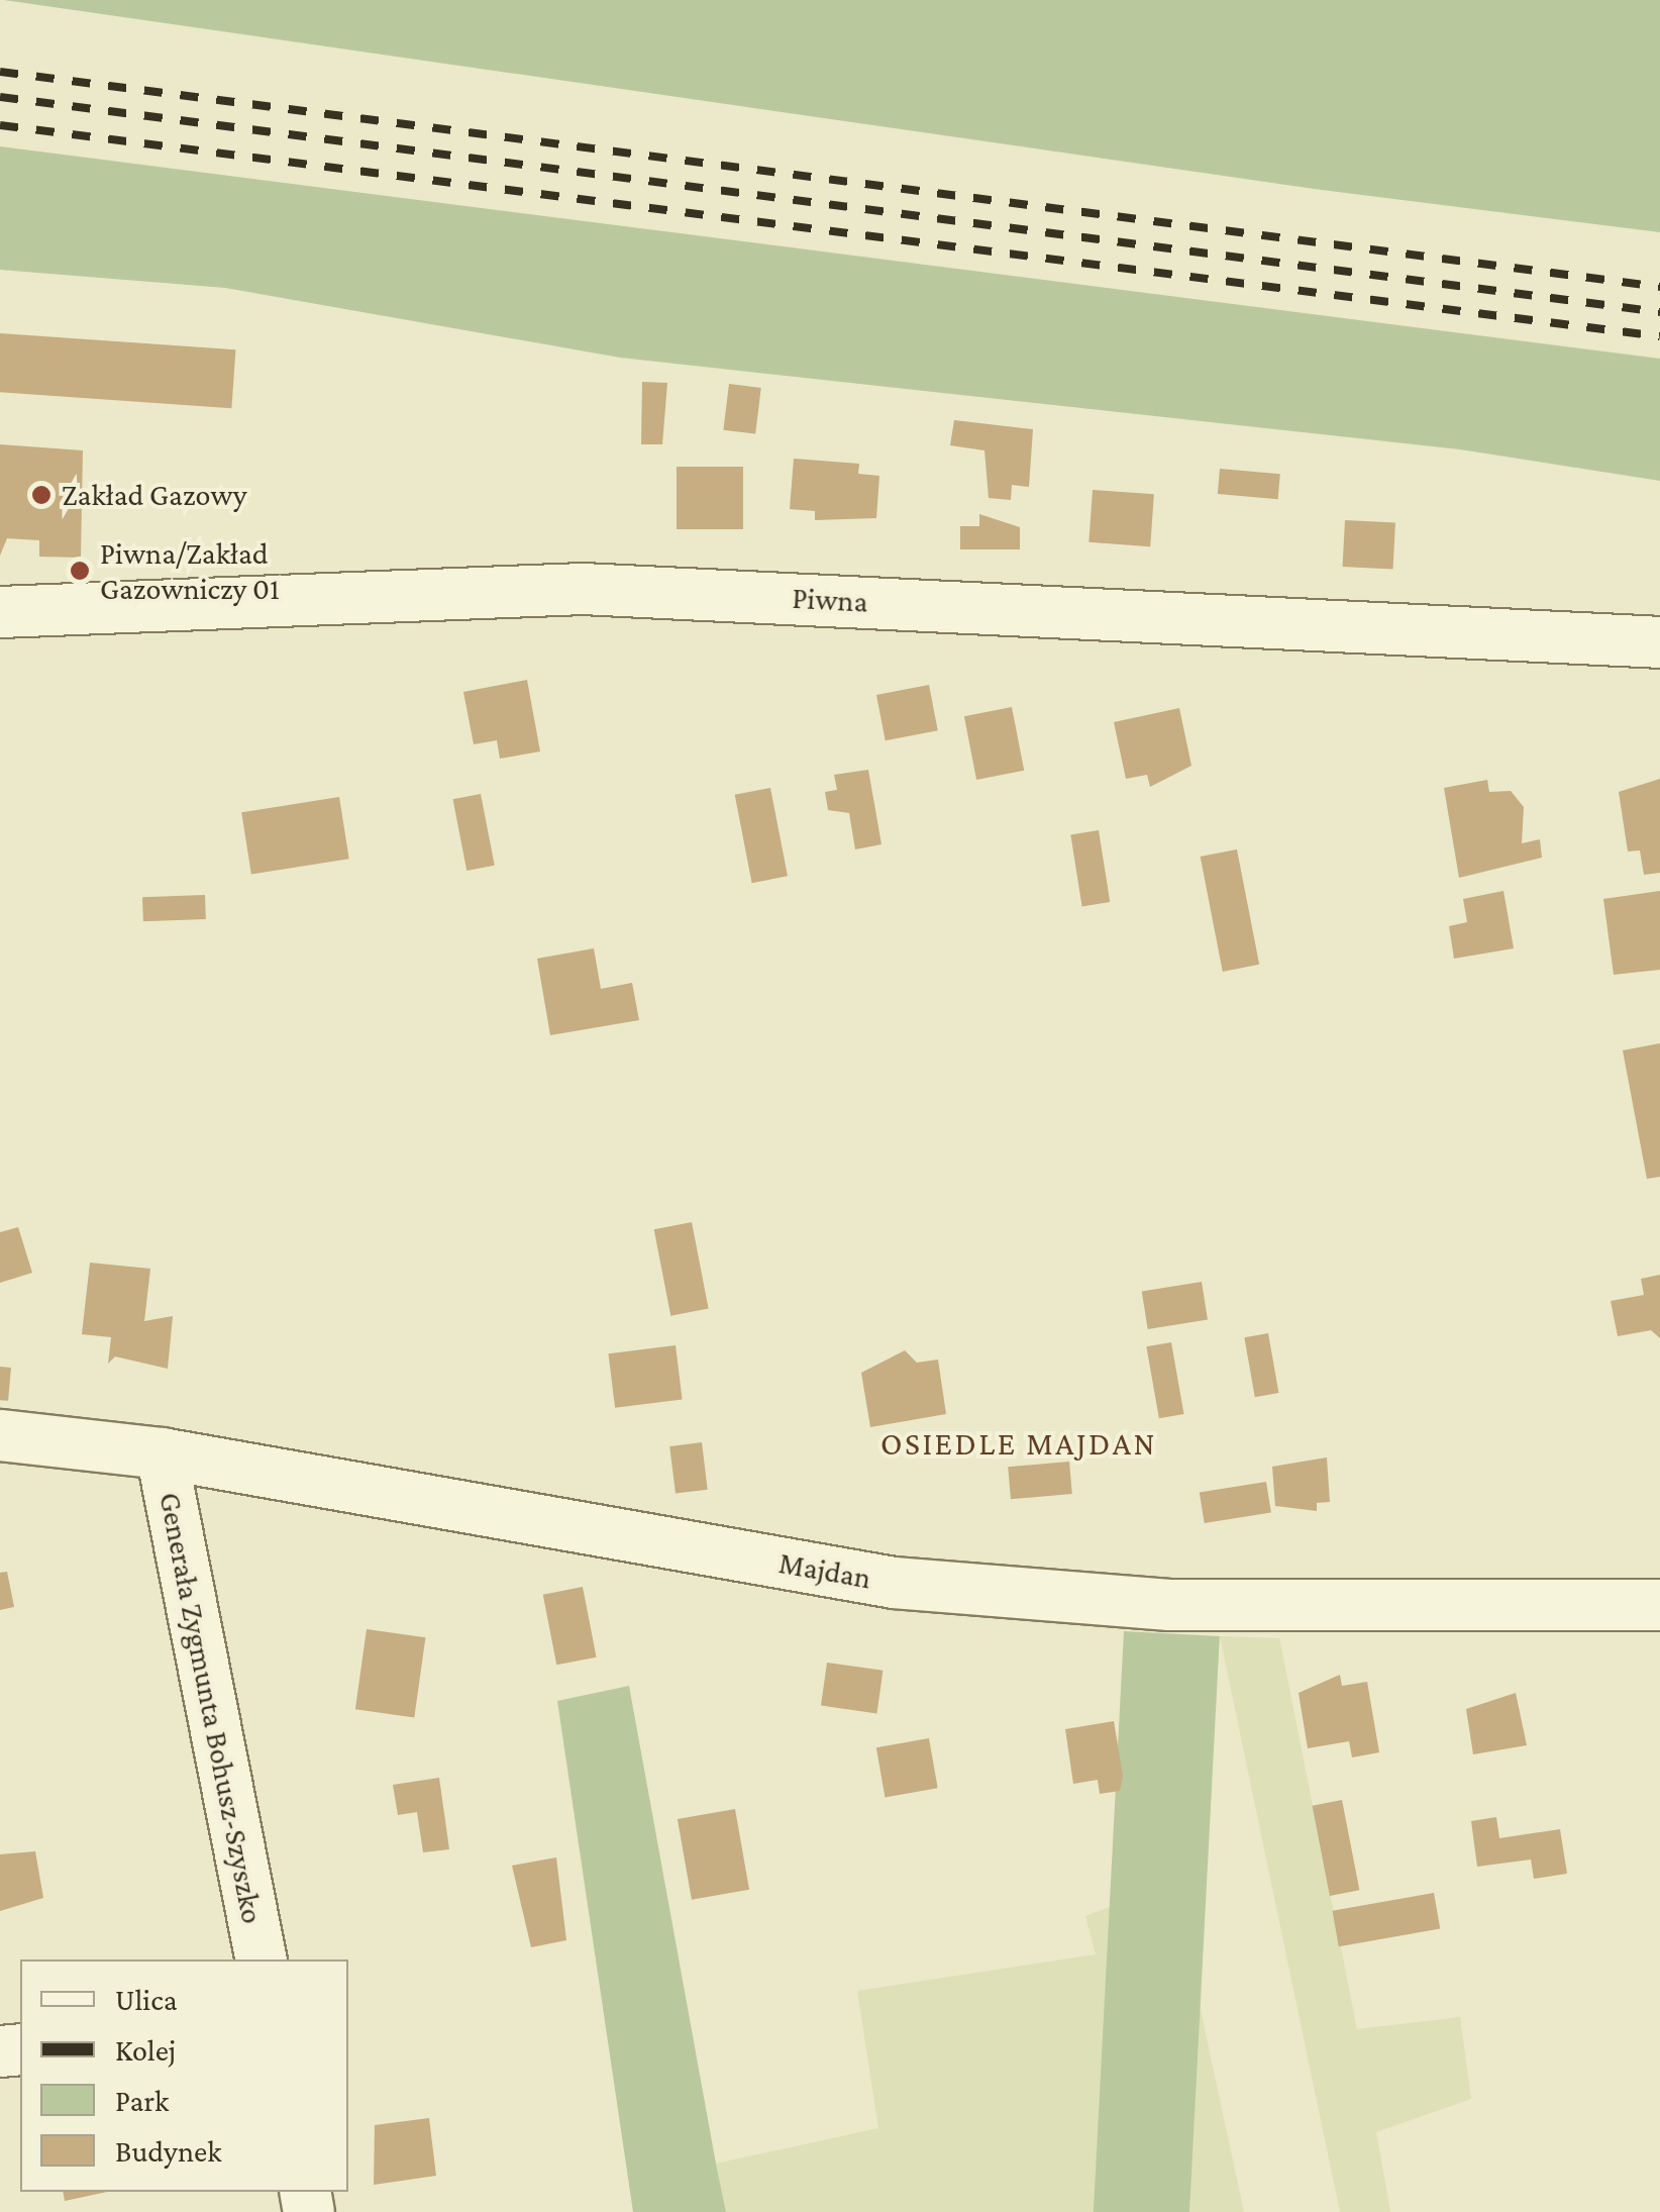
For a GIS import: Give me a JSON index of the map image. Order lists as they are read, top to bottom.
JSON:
{
  "streets": {
    "street": ["Piwna", "Majdan", "Generała Zygmunta Bohusz-Szyszko"]
  },
  "crossings": [
    ["Majdan", "Generała Zygmunta Bohusz-Szyszko"]
  ],
  "districts": ["OSIEDLE MAJDAN"],
  "places": ["Zakład Gazowy", "Piwna/Zakład Gazowniczy 01"],
  "legend": [
    "Ulica",
    "Kolej",
    "Park",
    "Budynek"
  ]
}
